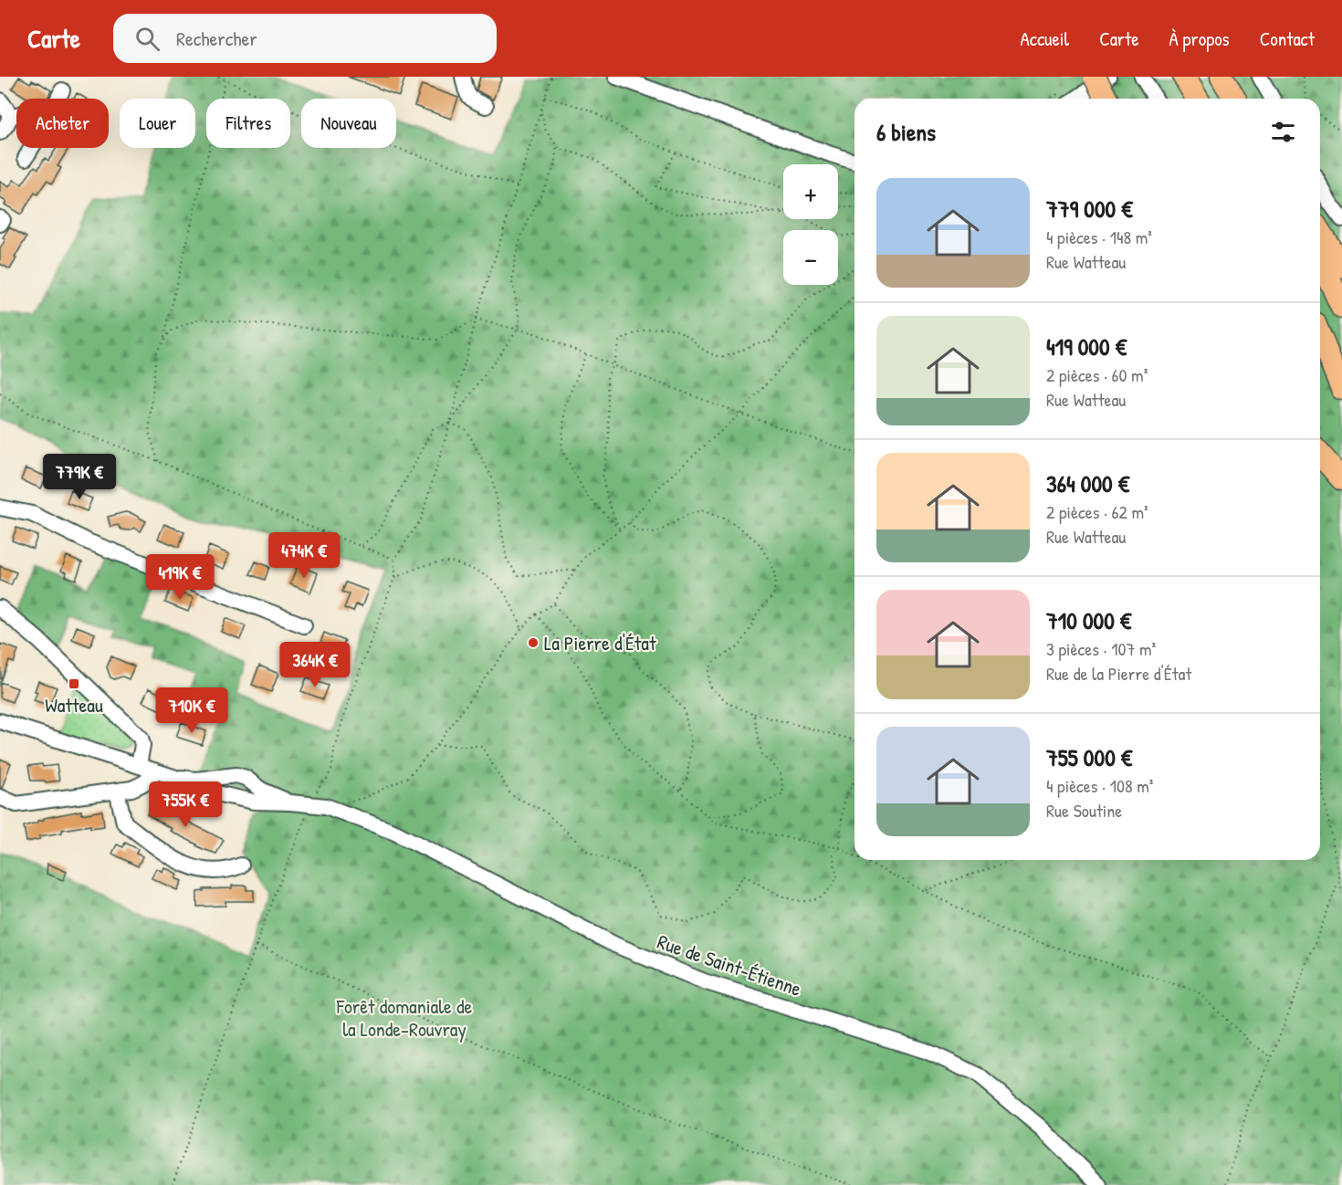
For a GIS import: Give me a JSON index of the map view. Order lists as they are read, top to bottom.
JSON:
{
  "streets": {
    "street": ["Rue de Saint-Étienne"]
  },
  "parks": ["Forêt domaniale de la Londe-Rouvray"],
  "places": {
    "other": ["La Pierre d'État"],
    "transit": ["Watteau"]
  },
  "page": {
    "header": "Carte",
    "search": "Rechercher",
    "nav": [
      "Accueil",
      "Carte",
      "À propos",
      "Contact"
    ],
    "chip": [
      "Acheter",
      "Louer",
      "Filtres",
      "Nouveau"
    ],
    "heading": "6 biens",
    "map_buttons": ["+", "−"],
    "list": [
      {
        "name": "779 000 €",
        "note": "4 pièces · 148 m² · Rue Watteau"
      },
      {
        "name": "419 000 €",
        "note": "2 pièces · 60 m² · Rue Watteau"
      },
      {
        "name": "364 000 €",
        "note": "2 pièces · 62 m² · Rue Watteau"
      },
      {
        "name": "710 000 €",
        "note": "3 pièces · 107 m² · Rue de la Pierre d'État"
      },
      {
        "name": "755 000 €",
        "note": "4 pièces · 108 m² · Rue Soutine"
      }
    ],
    "price": [
      "779K €",
      "474K €",
      "419K €",
      "364K €",
      "710K €",
      "755K €"
    ]
  }
}
